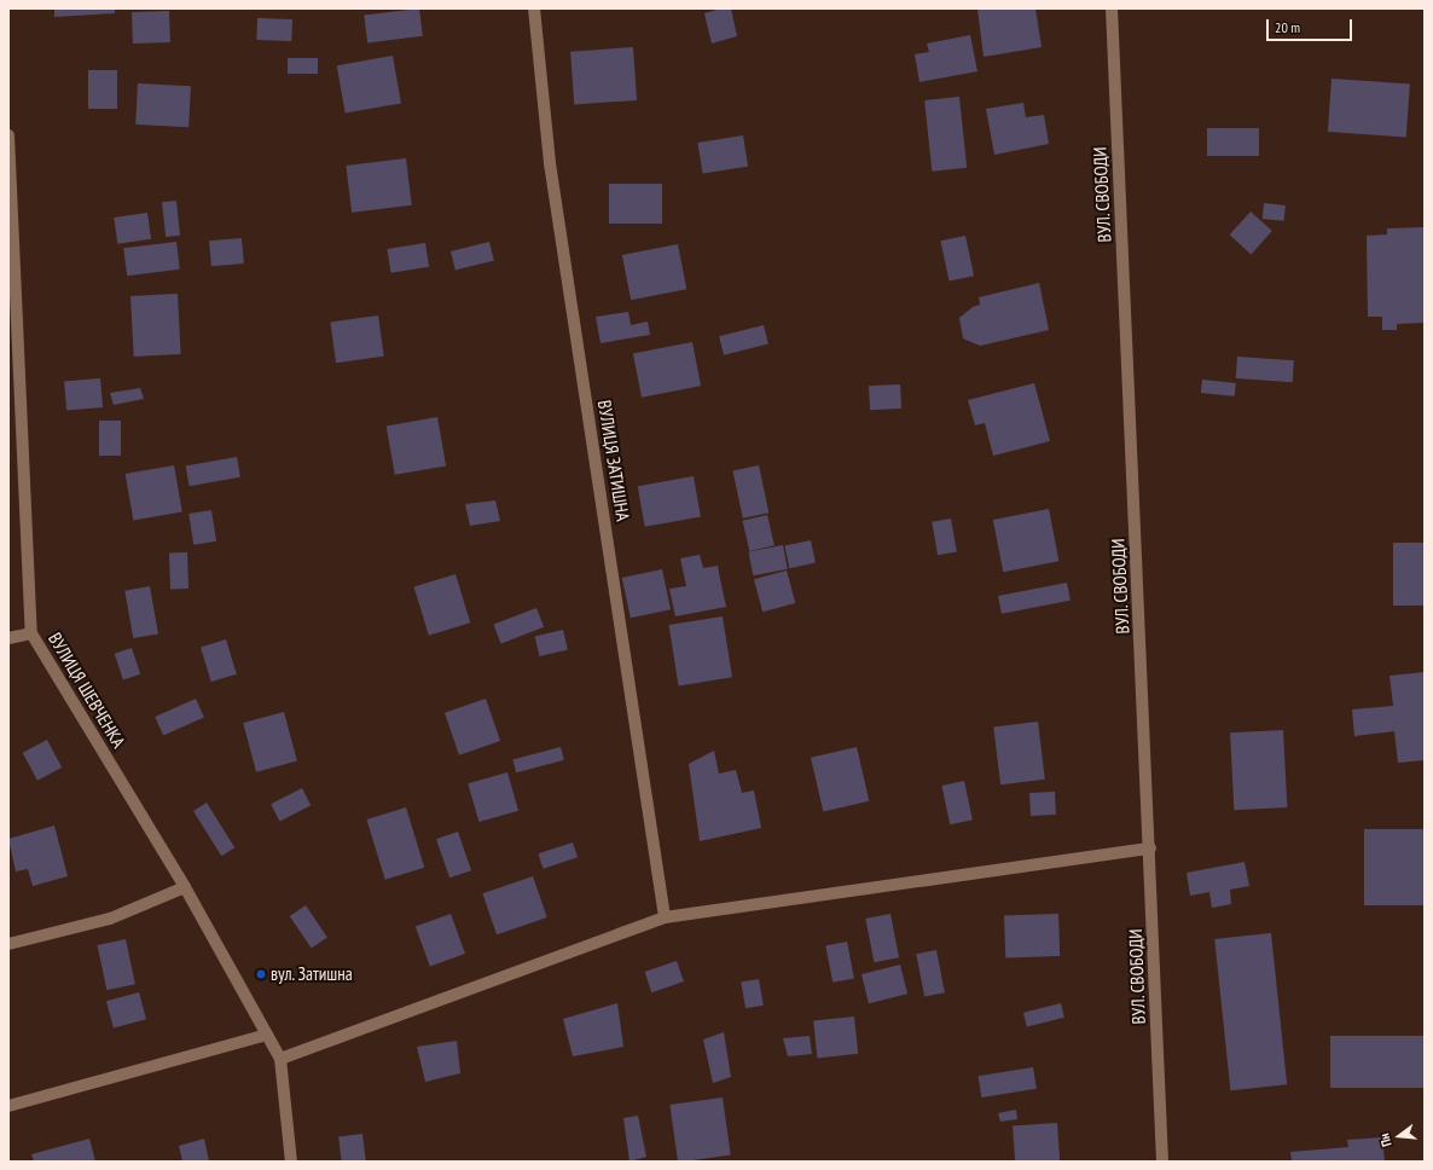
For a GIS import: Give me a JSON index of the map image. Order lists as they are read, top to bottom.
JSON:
{
  "streets": {
    "street": ["ВУЛ. СВОБОДИ", "ВУЛИЦЯ ЗАТИШНА", "ВУЛИЦЯ ШЕВЧЕНКА"]
  },
  "places": ["вул. Затишна"],
  "scale_bar": "20 m",
  "north": "left"
}
